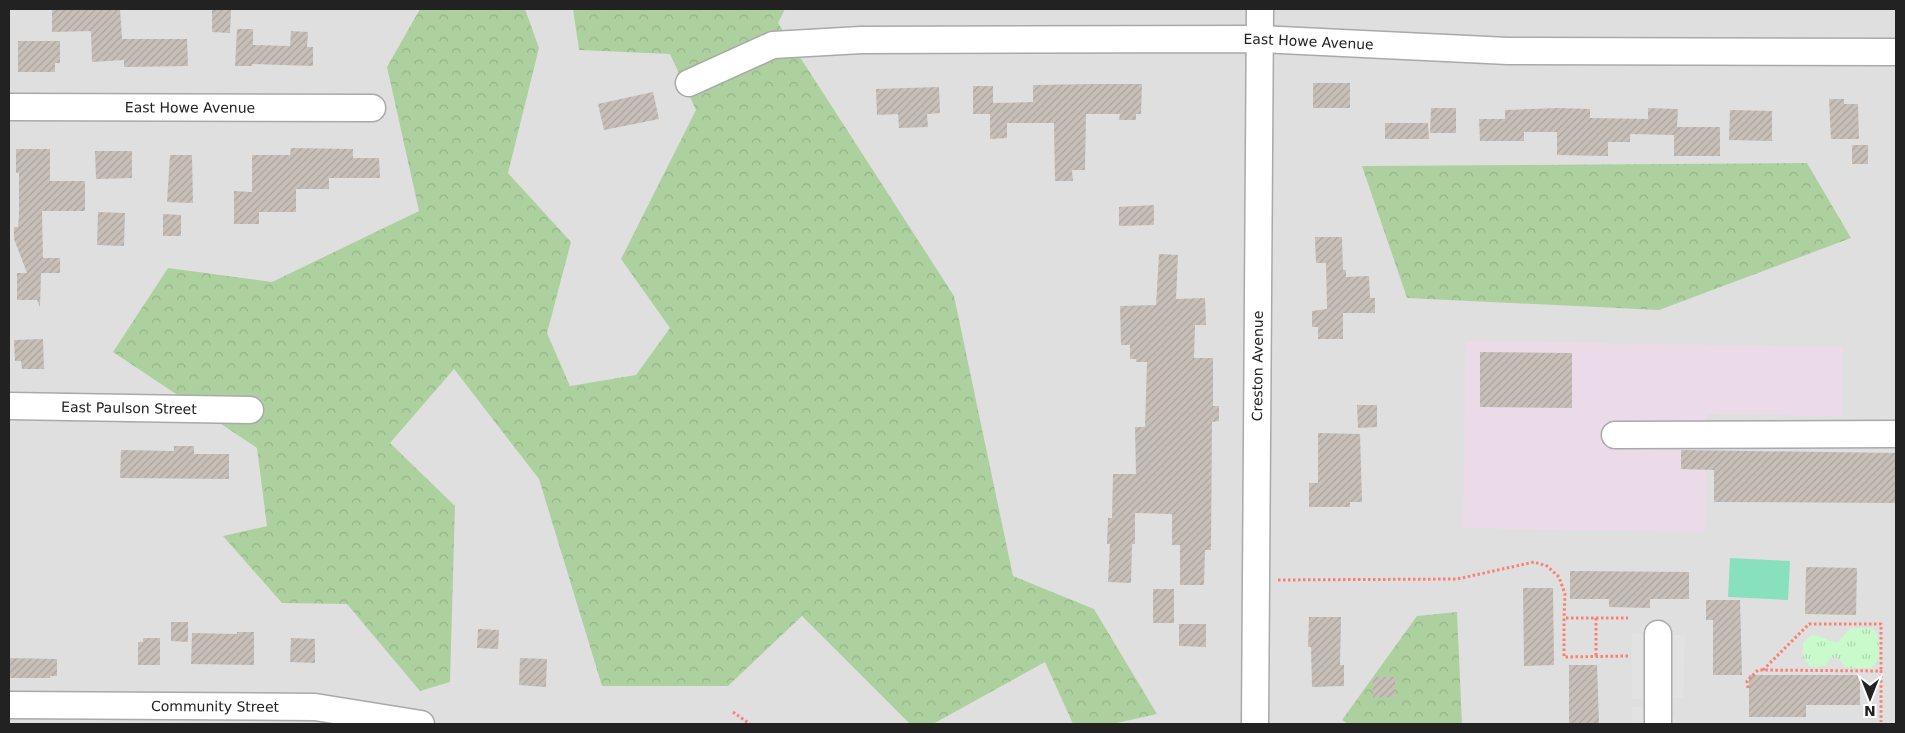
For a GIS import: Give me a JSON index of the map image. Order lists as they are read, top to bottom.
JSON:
{
  "streets": {
    "street": [
      "East Howe Avenue",
      "Creston Avenue",
      "East Paulson Street",
      "Community Street"
    ]
  },
  "crossings": [
    ["East Howe Avenue", "Creston Avenue"]
  ],
  "north": "bottom"
}
